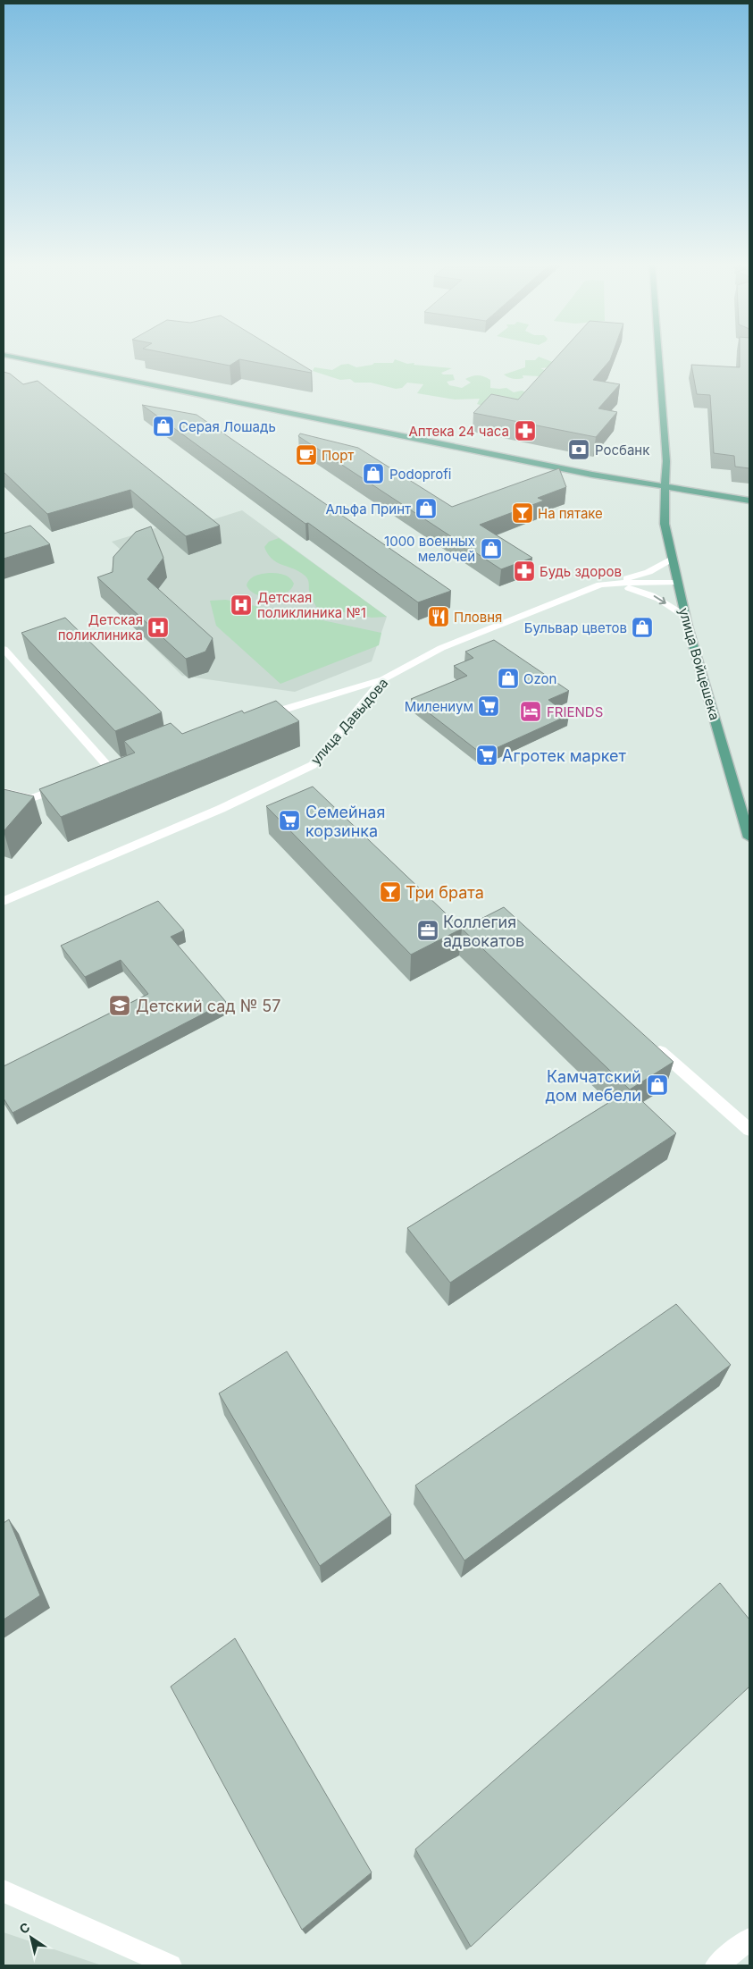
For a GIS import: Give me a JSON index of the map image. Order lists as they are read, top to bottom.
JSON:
{
  "streets": {
    "main road": ["улица Войцешека"],
    "street": ["улица Давыдова"]
  },
  "crossings": [
    ["улица Войцешека", "улица Давыдова"]
  ],
  "places": {
    "shop": [
      "Серая Лошадь",
      "Podoprofi",
      "Альфа Принт",
      "1000 военных мелочей",
      "Бульвар цветов",
      "Ozon",
      "Камчатский дом мебели"
    ],
    "pharmacy": ["Аптека 24 часа", "Будь здоров"],
    "bank": ["Росбанк"],
    "cafe": ["Порт"],
    "bar": ["На пятаке", "Три брата"],
    "hospital": ["Детская поликлиника №1", "Детская поликлиника"],
    "restaurant": ["Пловня"],
    "supermarket": ["Милениум", "Агротек маркет", "Семейная корзинка"],
    "hotel": ["FRIENDS"],
    "office": ["Коллегия адвокатов"],
    "school or university": ["Детский сад № 57"]
  },
  "north": "top left"
}
